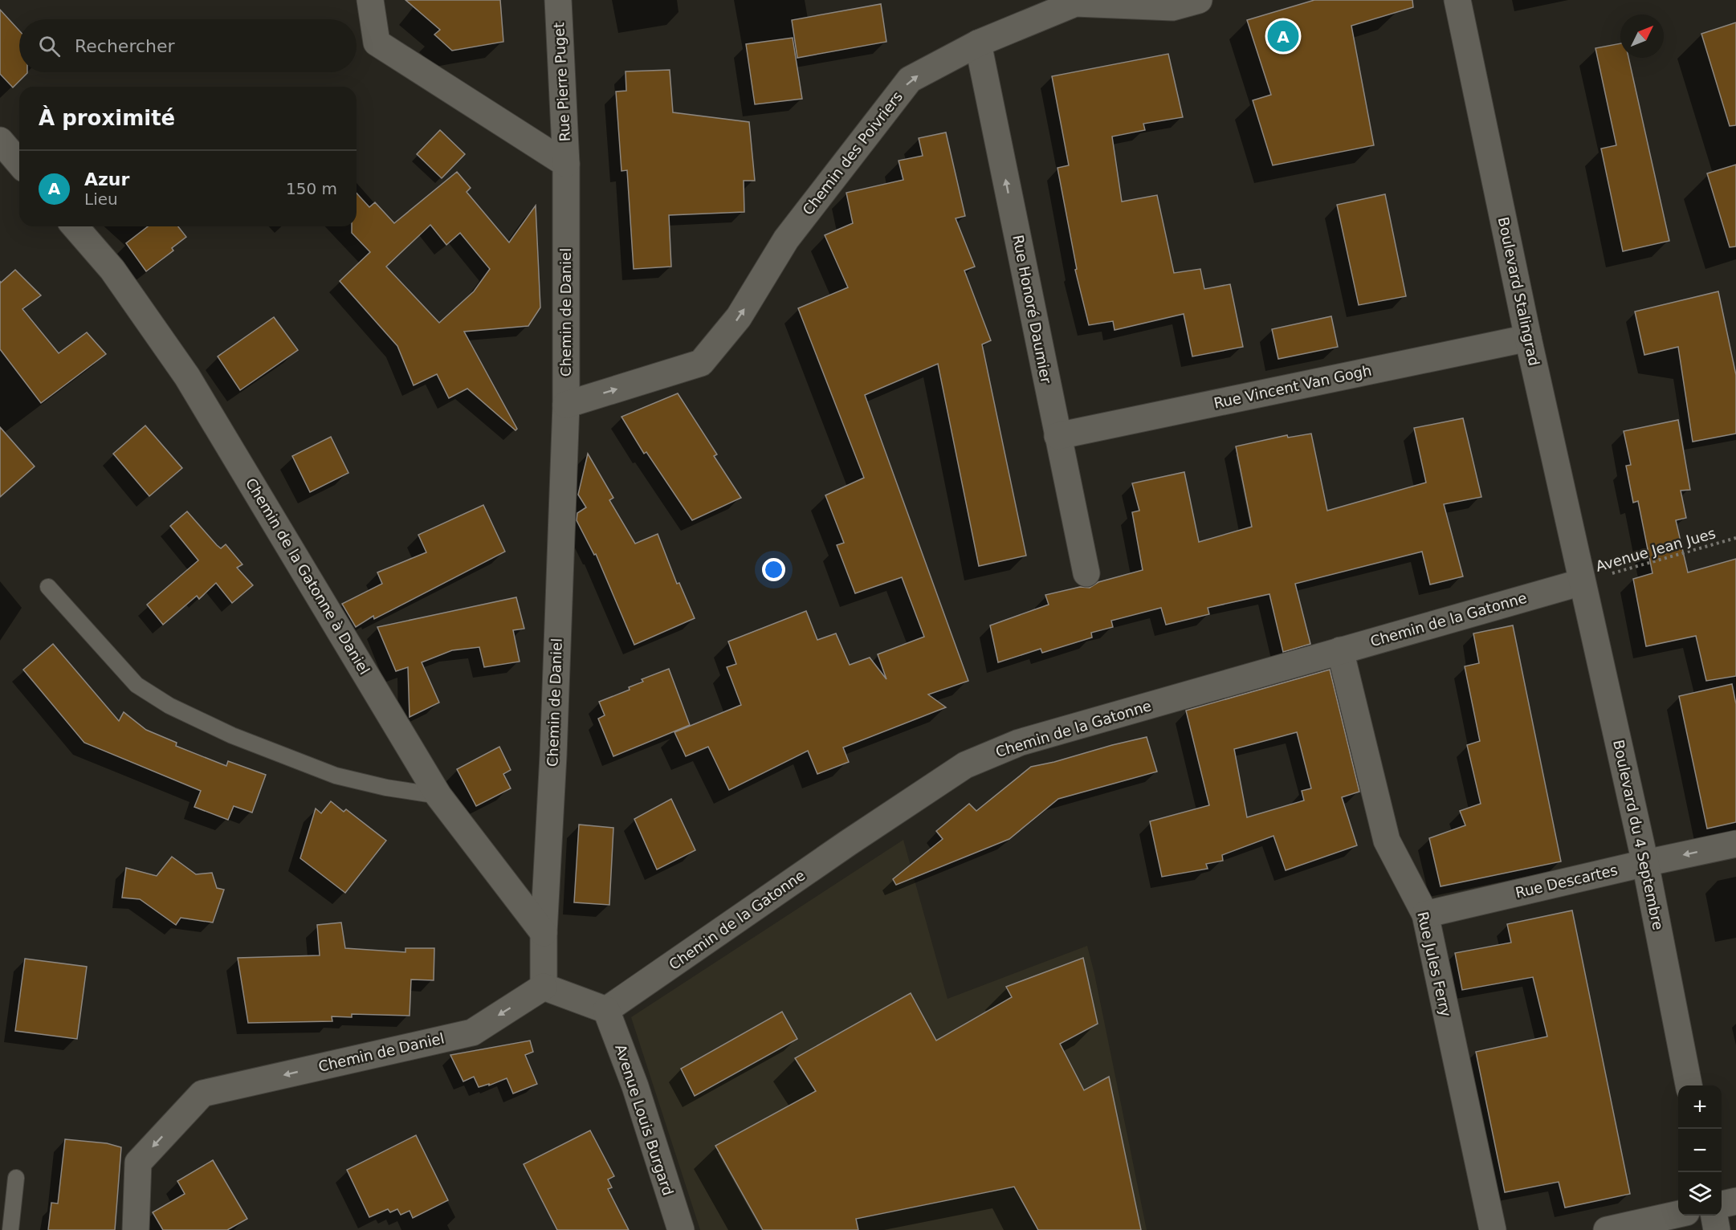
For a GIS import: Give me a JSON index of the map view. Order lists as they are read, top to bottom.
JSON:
{
  "streets": {
    "street": [
      "Rue Pierre Puget",
      "Chemin des Poivriers",
      "Boulevard Stalingrad",
      "Rue Honoré Daumier",
      "Chemin de Daniel",
      "Rue Vincent Van Gogh",
      "Chemin de la Gatonne à Daniel",
      "Chemin de la Gatonne",
      "Boulevard du 4 Septembre",
      "Rue Descartes",
      "Rue Jules Ferry",
      "Avenue Louis Burgard"
    ],
    "path": ["Avenue Jean Jues"]
  },
  "crossings": [
    ["Rue Pierre Puget", "Chemin de Daniel"],
    ["Chemin des Poivriers", "Rue Honoré Daumier"],
    ["Chemin des Poivriers", "Chemin de Daniel"],
    ["Boulevard Stalingrad", "Rue Vincent Van Gogh"],
    ["Boulevard Stalingrad", "Avenue Jean Jues"],
    ["Boulevard Stalingrad", "Chemin de la Gatonne"],
    ["Boulevard Stalingrad", "Boulevard du 4 Septembre"],
    ["Rue Honoré Daumier", "Rue Vincent Van Gogh"],
    ["Chemin de Daniel", "Chemin de la Gatonne à Daniel"],
    ["Avenue Jean Jues", "Chemin de la Gatonne"],
    ["Avenue Jean Jues", "Boulevard du 4 Septembre"],
    ["Chemin de la Gatonne", "Boulevard du 4 Septembre"],
    ["Chemin de la Gatonne", "Rue Jules Ferry"],
    ["Chemin de la Gatonne", "Avenue Louis Burgard"],
    ["Boulevard du 4 Septembre", "Rue Descartes"],
    ["Rue Descartes", "Rue Jules Ferry"]
  ],
  "one_way": ["Chemin des Poivriers", "Rue Honoré Daumier", "Chemin de Daniel"],
  "north": "top right",
  "page": {
    "pins": "A",
    "search": "Rechercher",
    "heading": "À proximité",
    "list": [
      {
        "mark": "A",
        "name": "Azur",
        "note": "Lieu",
        "value": "150 m"
      }
    ],
    "map_buttons": ["+", "−"]
  }
}
